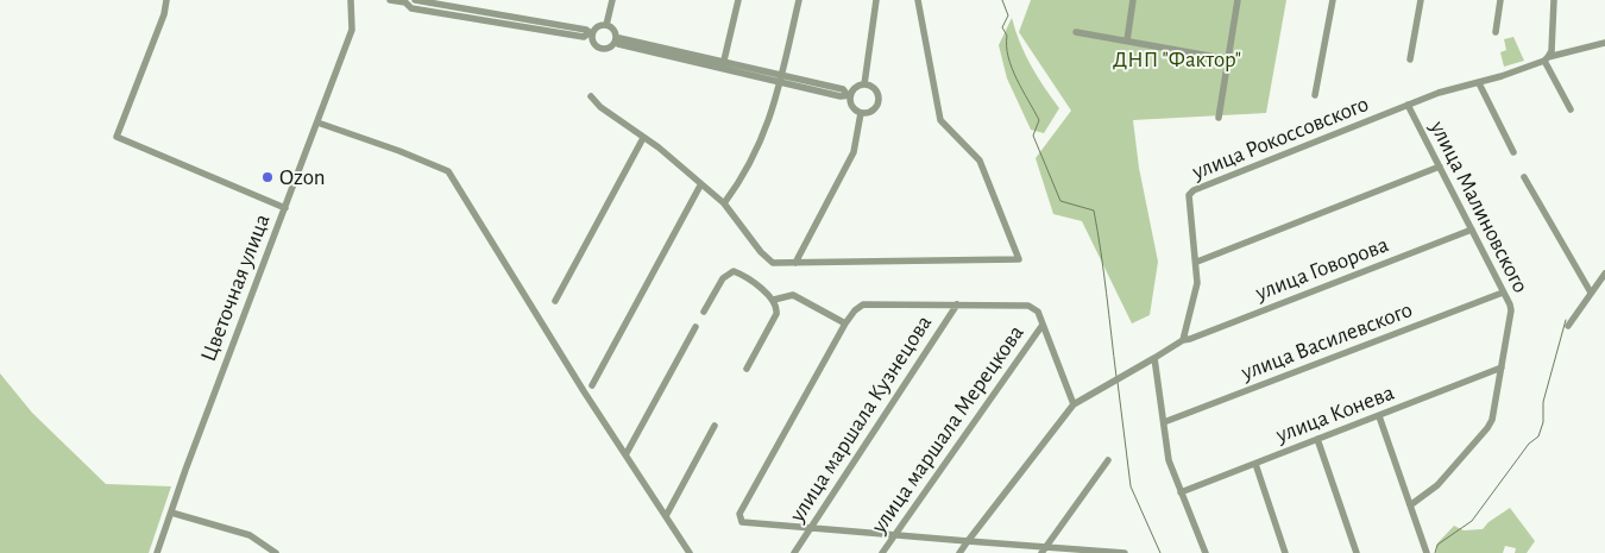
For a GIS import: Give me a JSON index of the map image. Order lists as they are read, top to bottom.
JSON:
{
  "streets": {
    "street": [
      "улица Рокоссовского",
      "улица Малиновского",
      "улица Говорова",
      "Цветочная улица",
      "улица Василевского",
      "улица Конева",
      "улица маршала Кузнецова",
      "улица маршала Мерецкова"
    ]
  },
  "crossings": [
    ["улица Рокоссовского", "улица Малиновского"],
    ["улица Рокоссовского", "улица Говорова"],
    ["улица Малиновского", "улица Говорова"],
    ["улица Малиновского", "улица Василевского"],
    ["улица Малиновского", "улица Конева"]
  ],
  "parks": ["ДНП \"Фактор\""],
  "places": ["Ozon"]
}
